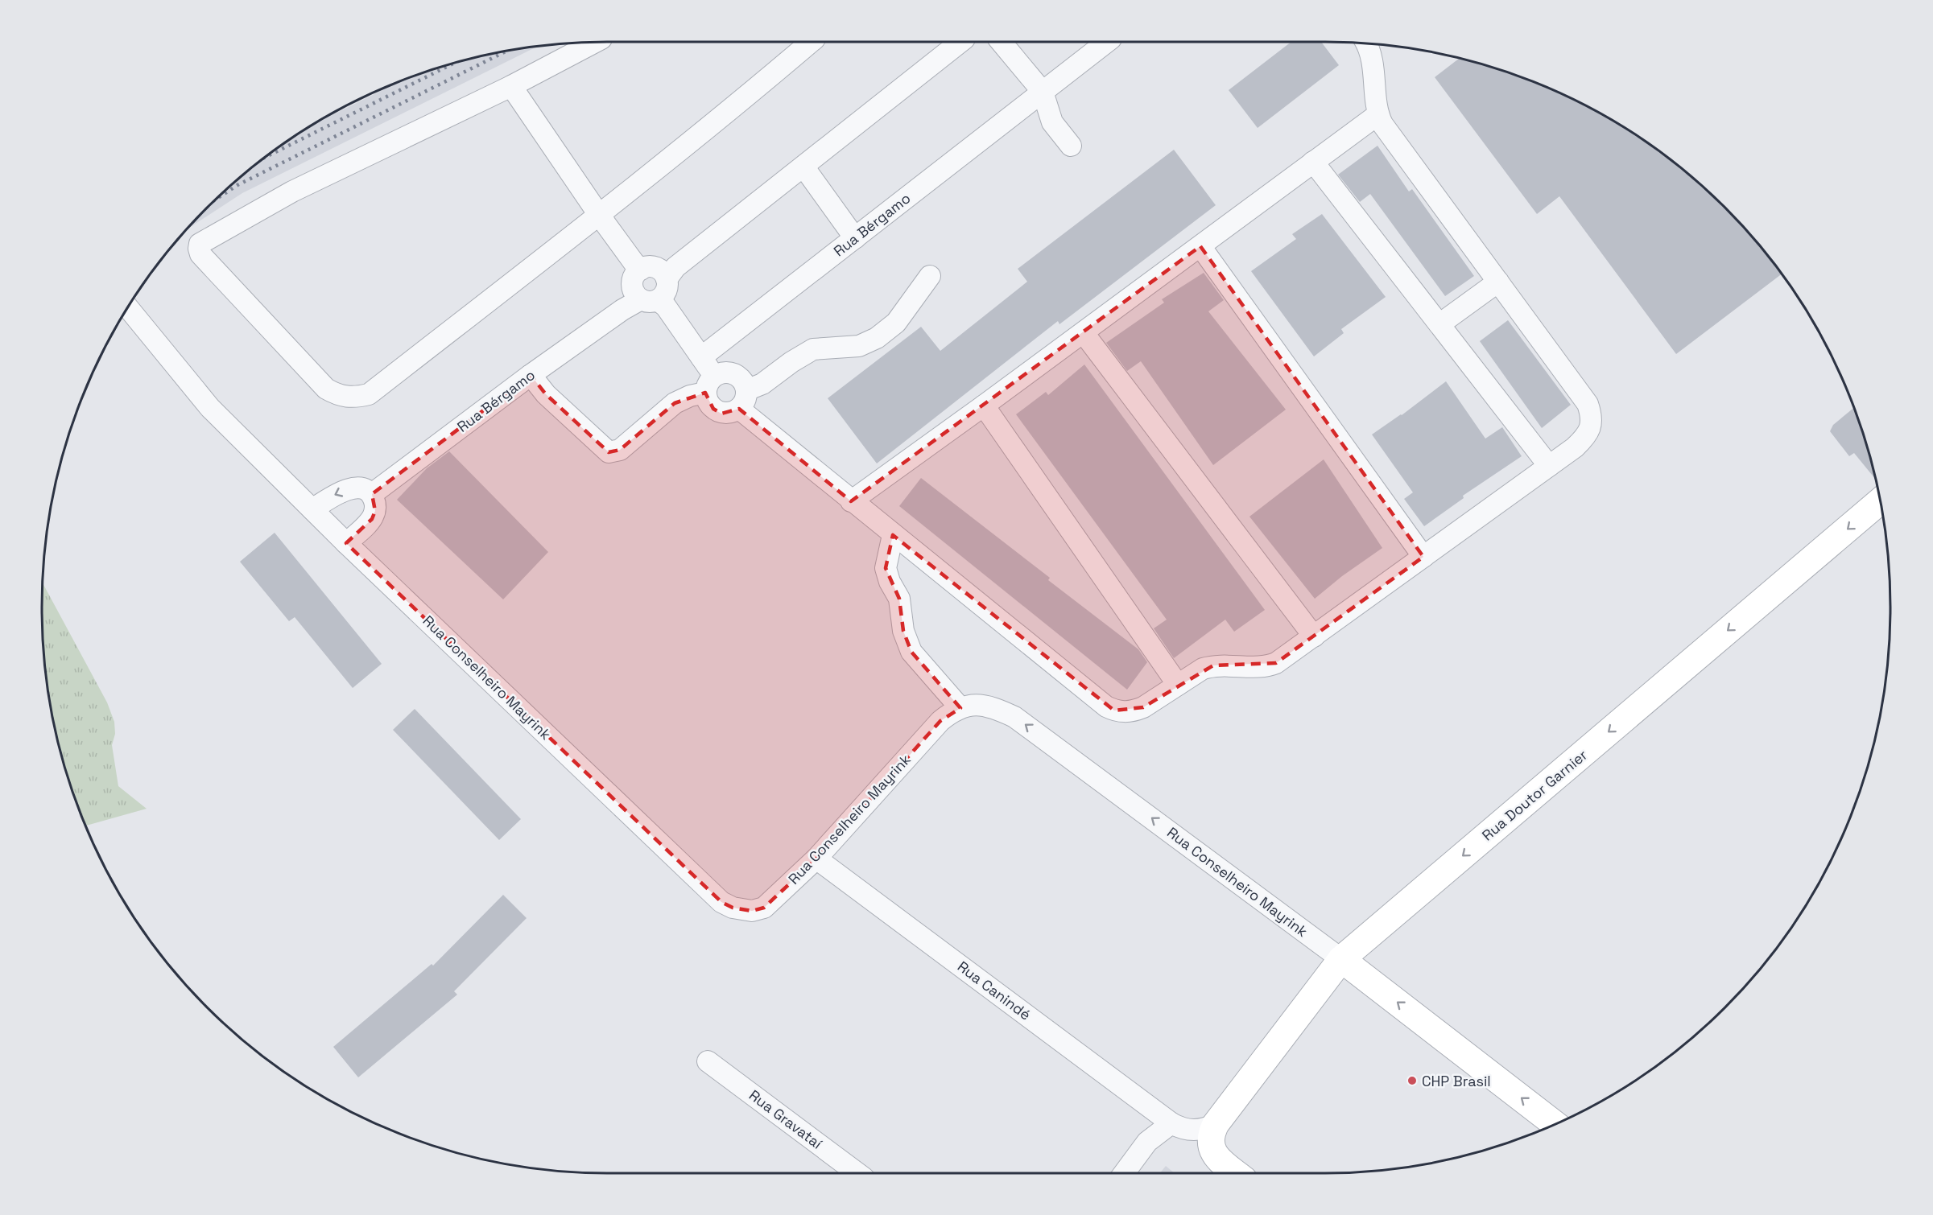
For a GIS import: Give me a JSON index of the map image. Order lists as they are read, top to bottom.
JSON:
{
  "streets": {
    "main road": ["Rua Conselheiro Mayrink", "Rua Doutor Garnier"],
    "street": ["Rua Bérgamo", "Rua Canindé", "Rua Gravataí"]
  },
  "crossings": [
    ["Rua Conselheiro Mayrink", "Rua Doutor Garnier"],
    ["Rua Conselheiro Mayrink", "Rua Canindé"]
  ],
  "one_way": ["Rua Doutor Garnier"],
  "places": ["CHP Brasil"]
}
